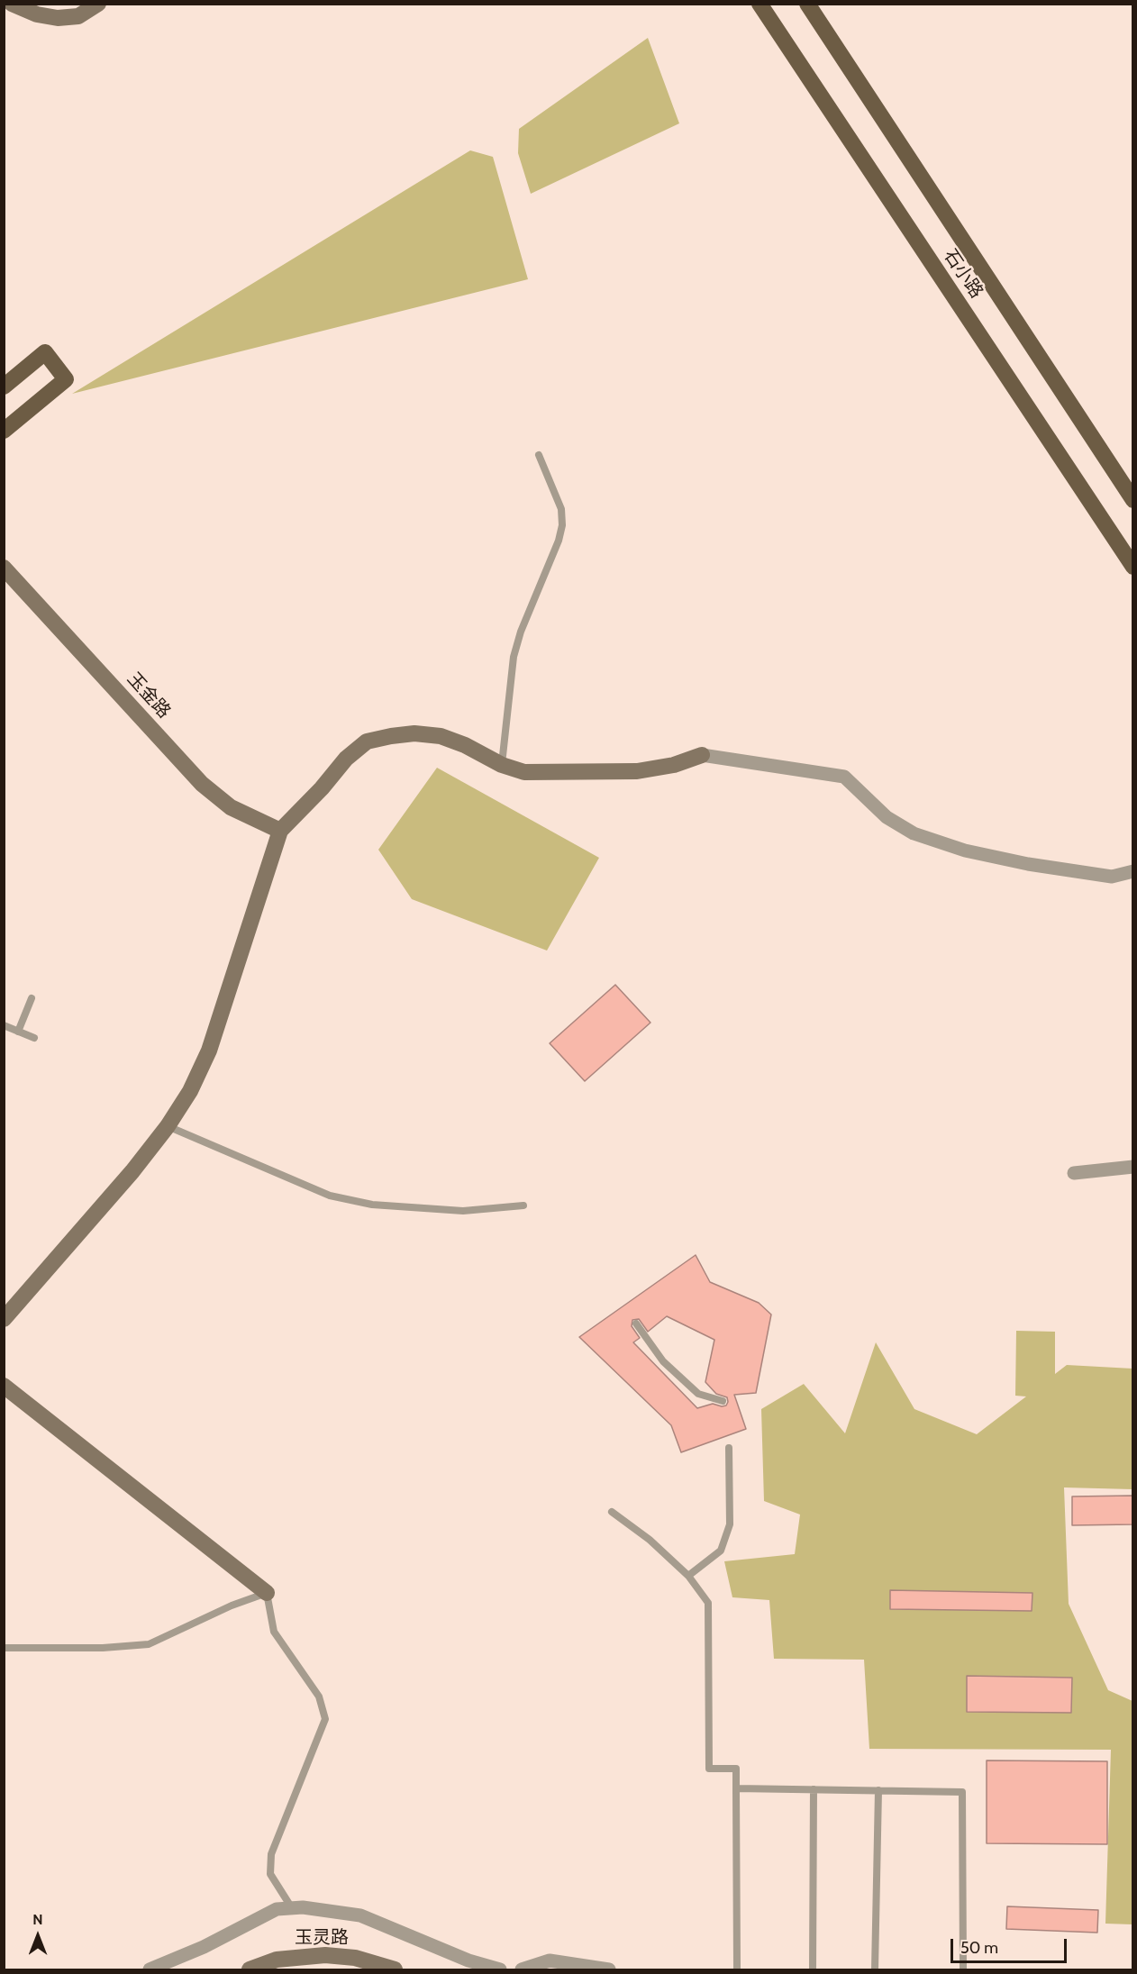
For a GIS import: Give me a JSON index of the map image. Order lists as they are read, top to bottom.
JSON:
{
  "streets": {
    "main road": ["石小路"],
    "street": ["玉金路", "玉灵路"]
  },
  "scale_bar": "50 m",
  "north": "top"
}
